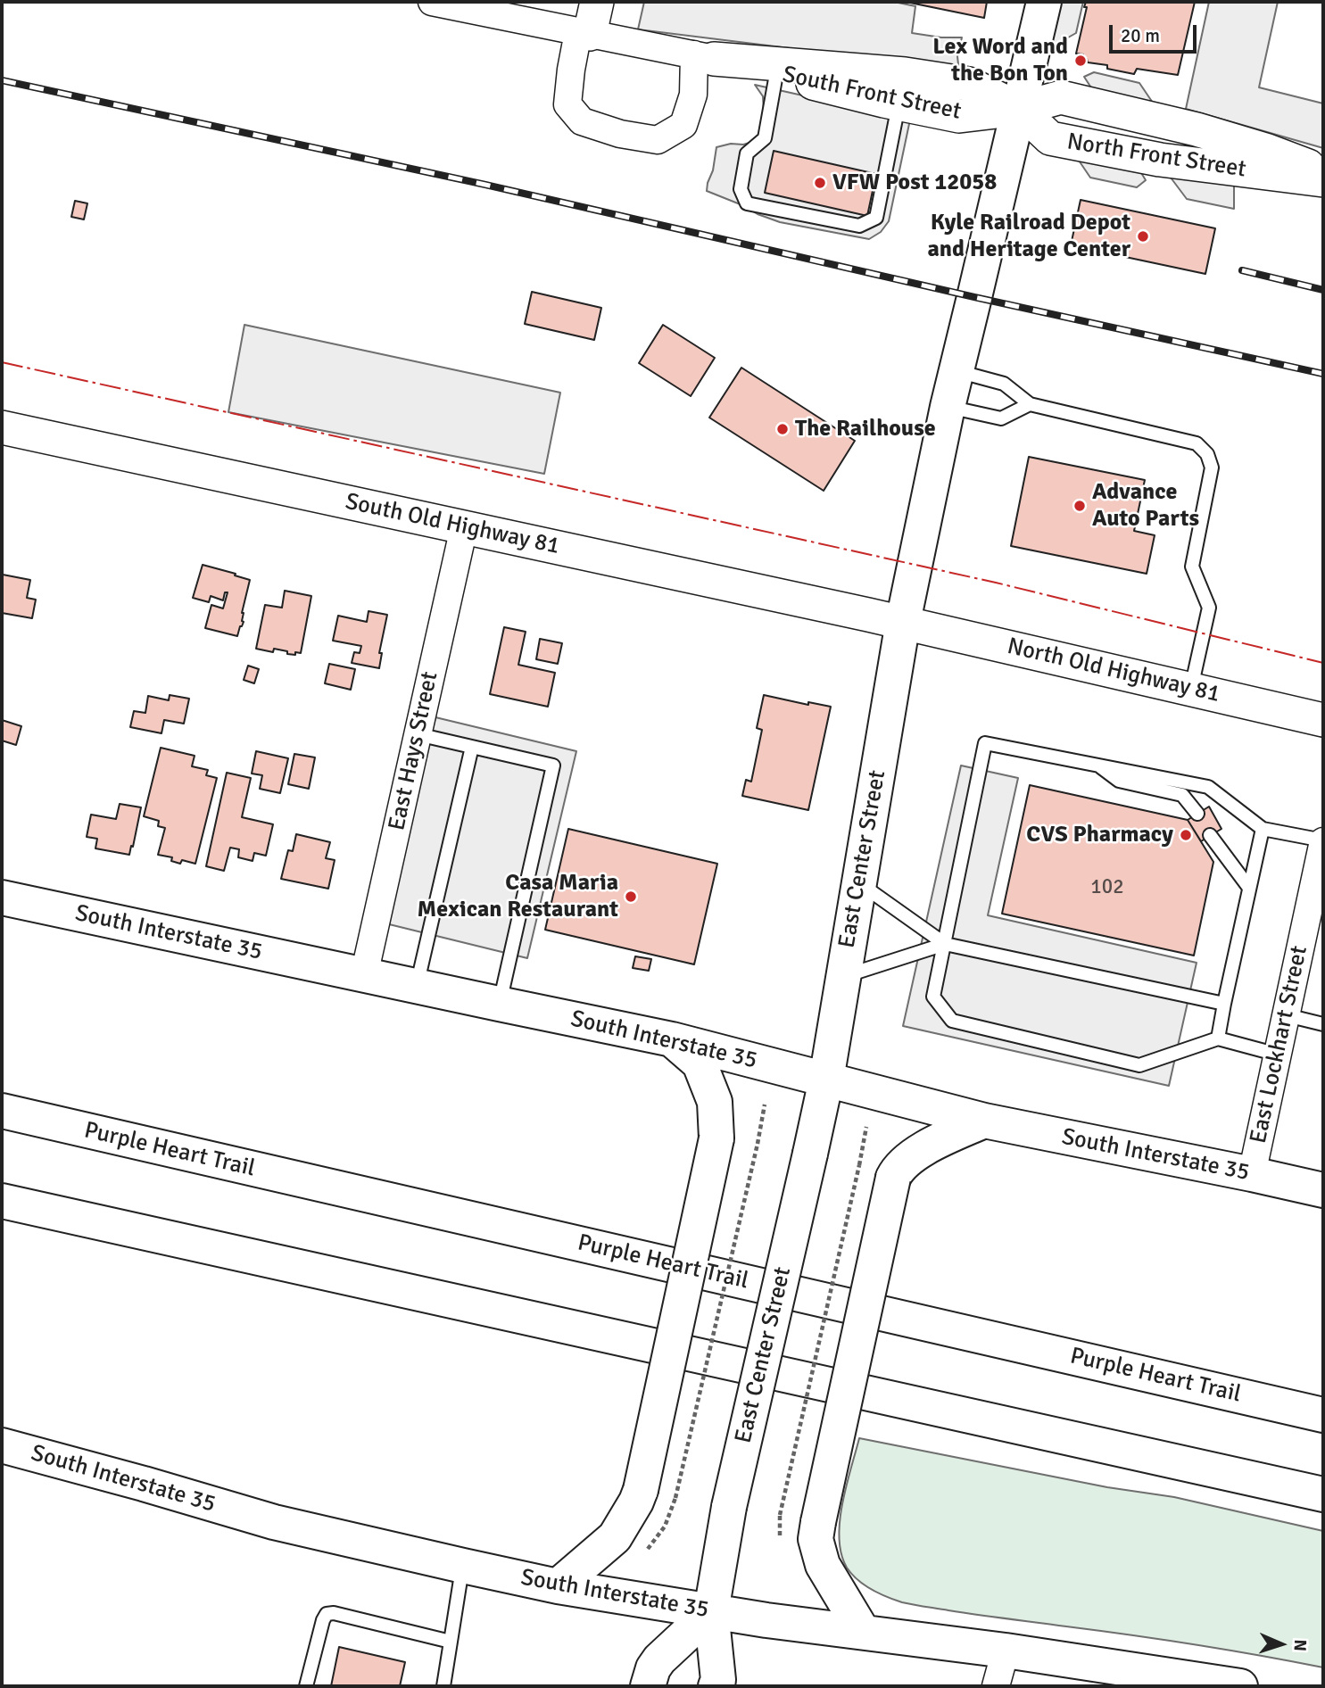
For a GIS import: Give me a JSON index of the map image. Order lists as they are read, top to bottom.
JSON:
{
  "streets": {
    "main road": ["East Center Street", "South Interstate 35", "Purple Heart Trail"],
    "street": [
      "South Front Street",
      "North Front Street",
      "South Old Highway 81",
      "North Old Highway 81",
      "East Hays Street",
      "East Lockhart Street"
    ]
  },
  "crossings": [
    ["South Front Street", "North Front Street"],
    ["South Front Street", "East Center Street"],
    ["North Front Street", "East Center Street"],
    ["South Old Highway 81", "North Old Highway 81"],
    ["South Old Highway 81", "East Hays Street"],
    ["South Old Highway 81", "East Center Street"],
    ["North Old Highway 81", "East Center Street"],
    ["East Hays Street", "South Interstate 35"],
    ["East Center Street", "South Interstate 35"],
    ["South Interstate 35", "East Lockhart Street"]
  ],
  "places": [
    "Lex Word and the Bon Ton",
    "VFW Post 12058",
    "Kyle Railroad Depot and Heritage Center",
    "The Railhouse",
    "Advance Auto Parts",
    "CVS Pharmacy",
    "Casa Maria Mexican Restaurant"
  ],
  "house_numbers": ["102"],
  "scale_bar": "20 m",
  "north": "right"
}
